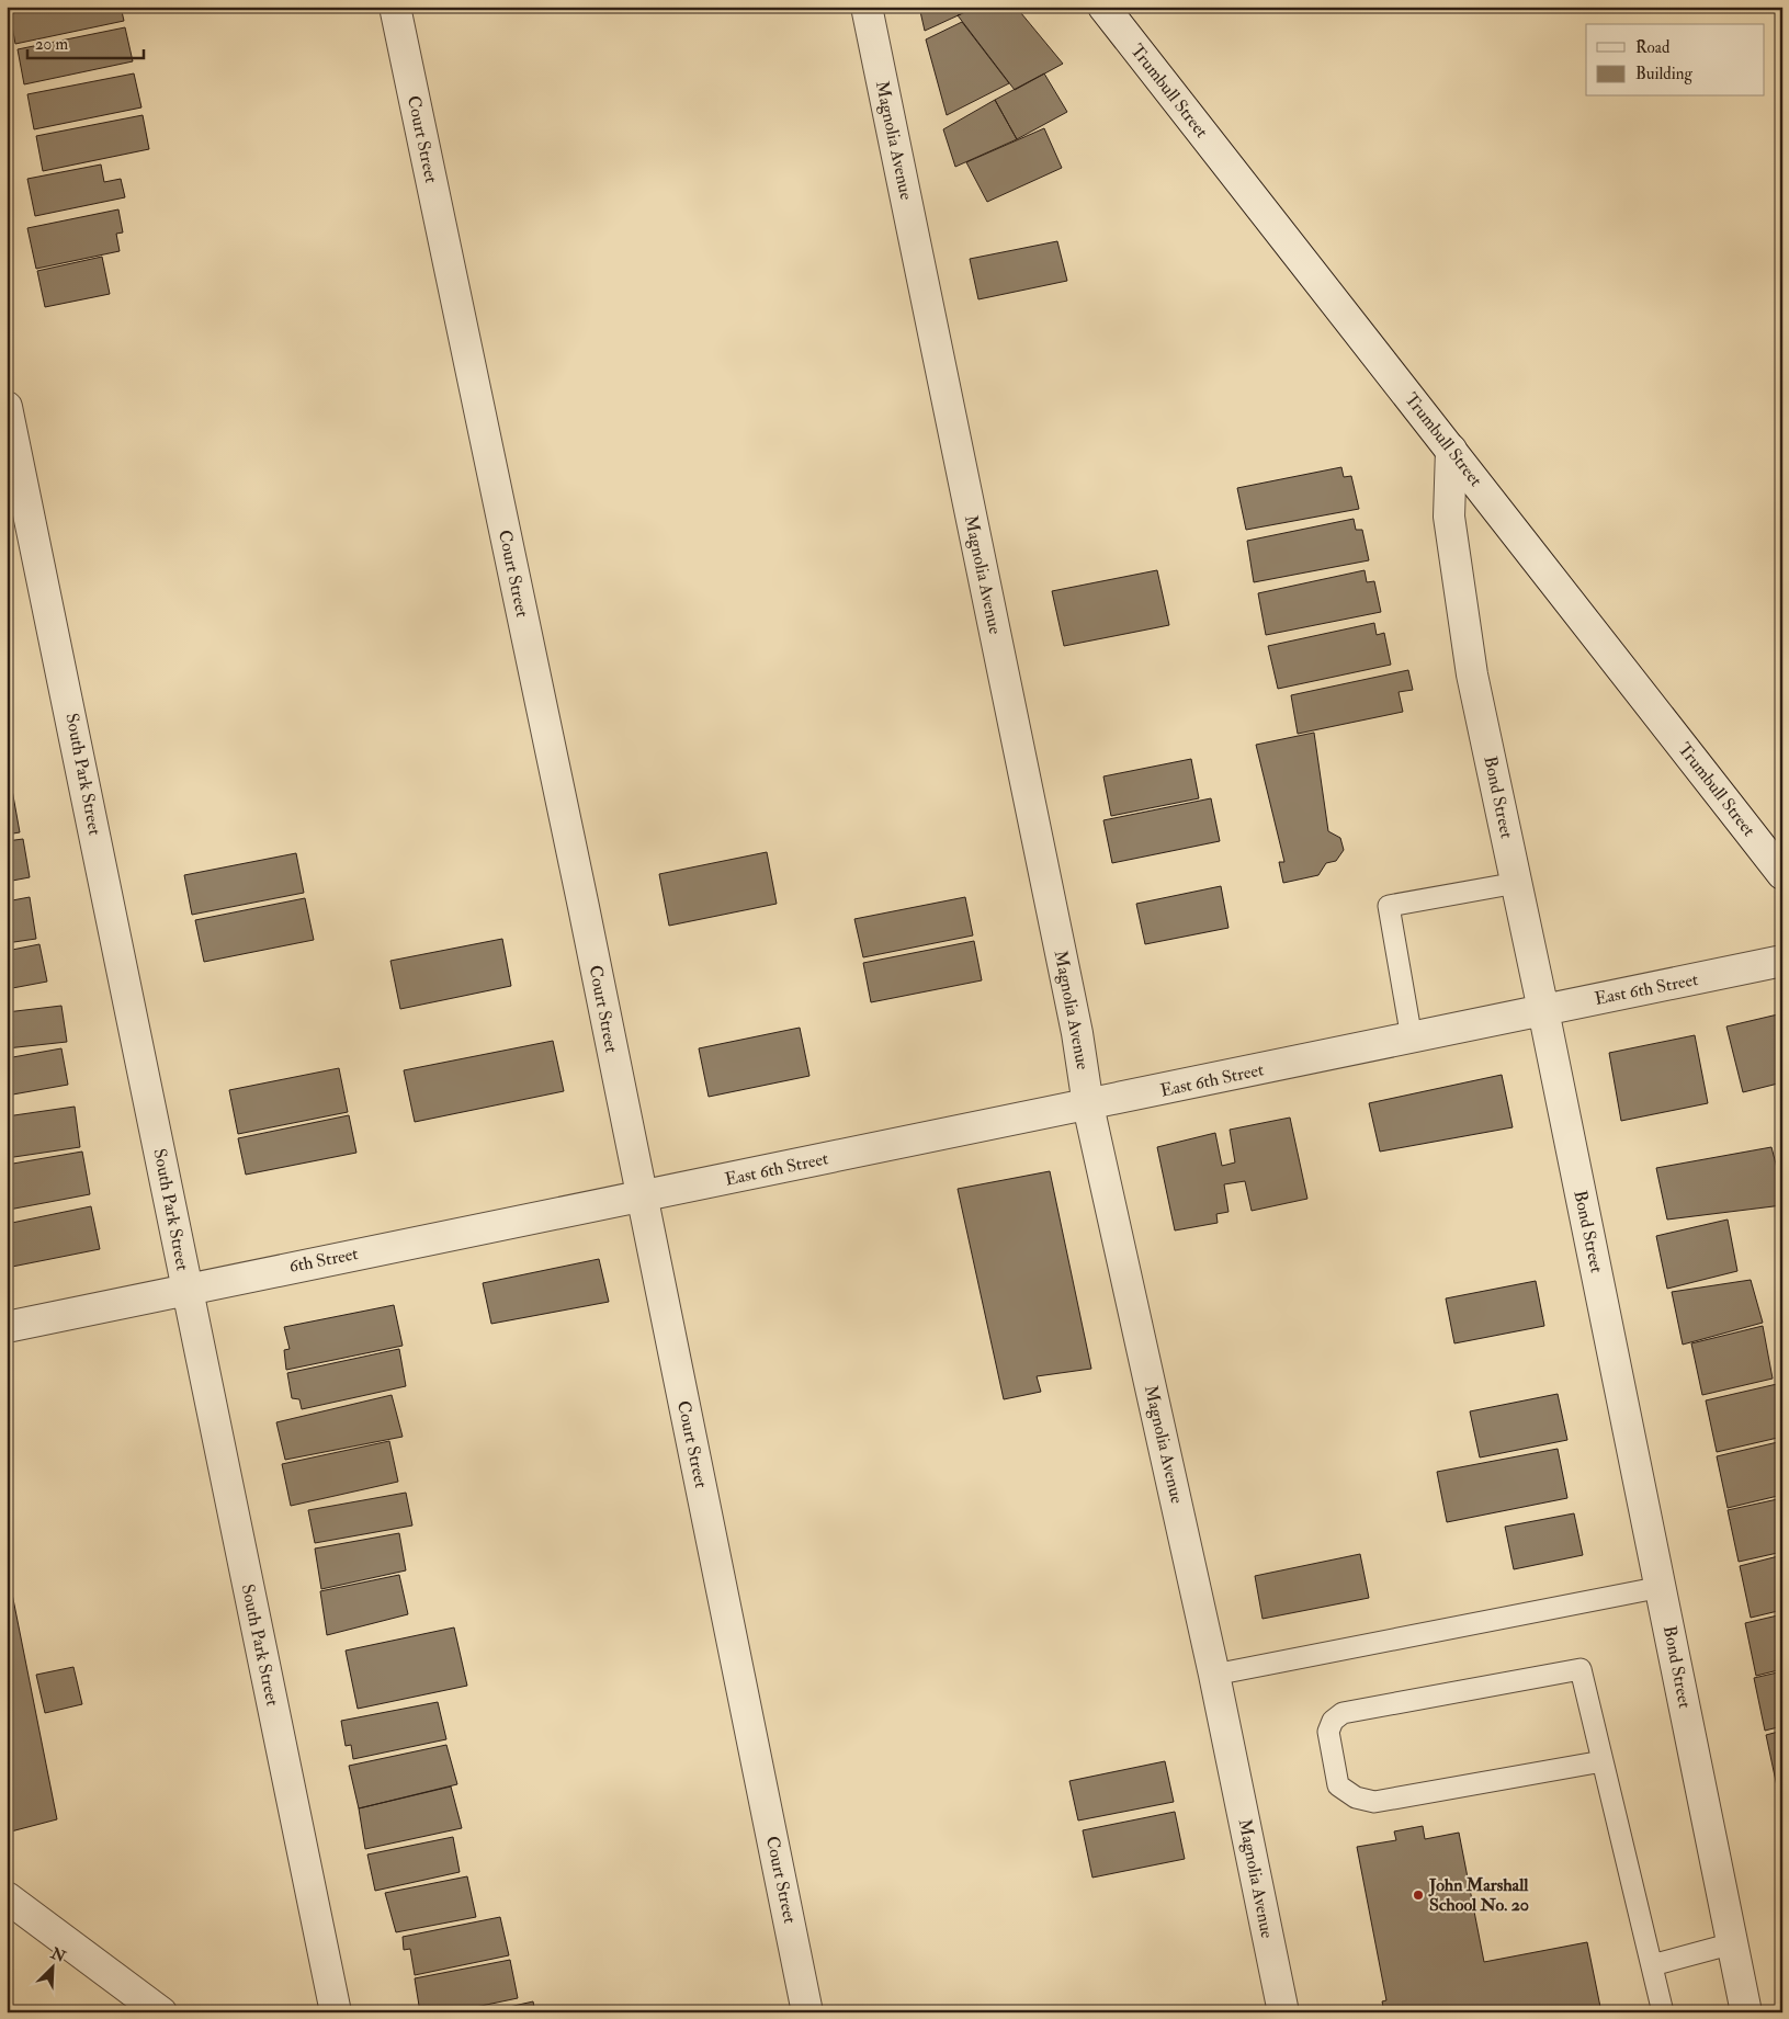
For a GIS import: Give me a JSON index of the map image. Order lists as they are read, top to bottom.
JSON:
{
  "streets": {
    "street": [
      "Trumbull Street",
      "Court Street",
      "Magnolia Avenue",
      "South Park Street",
      "Bond Street",
      "East 6th Street",
      "6th Street"
    ]
  },
  "crossings": [
    ["Trumbull Street", "Bond Street"],
    ["Court Street", "East 6th Street"],
    ["Court Street", "6th Street"],
    ["Magnolia Avenue", "East 6th Street"],
    ["South Park Street", "6th Street"],
    ["Bond Street", "East 6th Street"],
    ["East 6th Street", "6th Street"]
  ],
  "places": ["John Marshall School No. 20"],
  "legend": ["Road", "Building"],
  "scale_bar": "20 m",
  "north": "top right"
}
